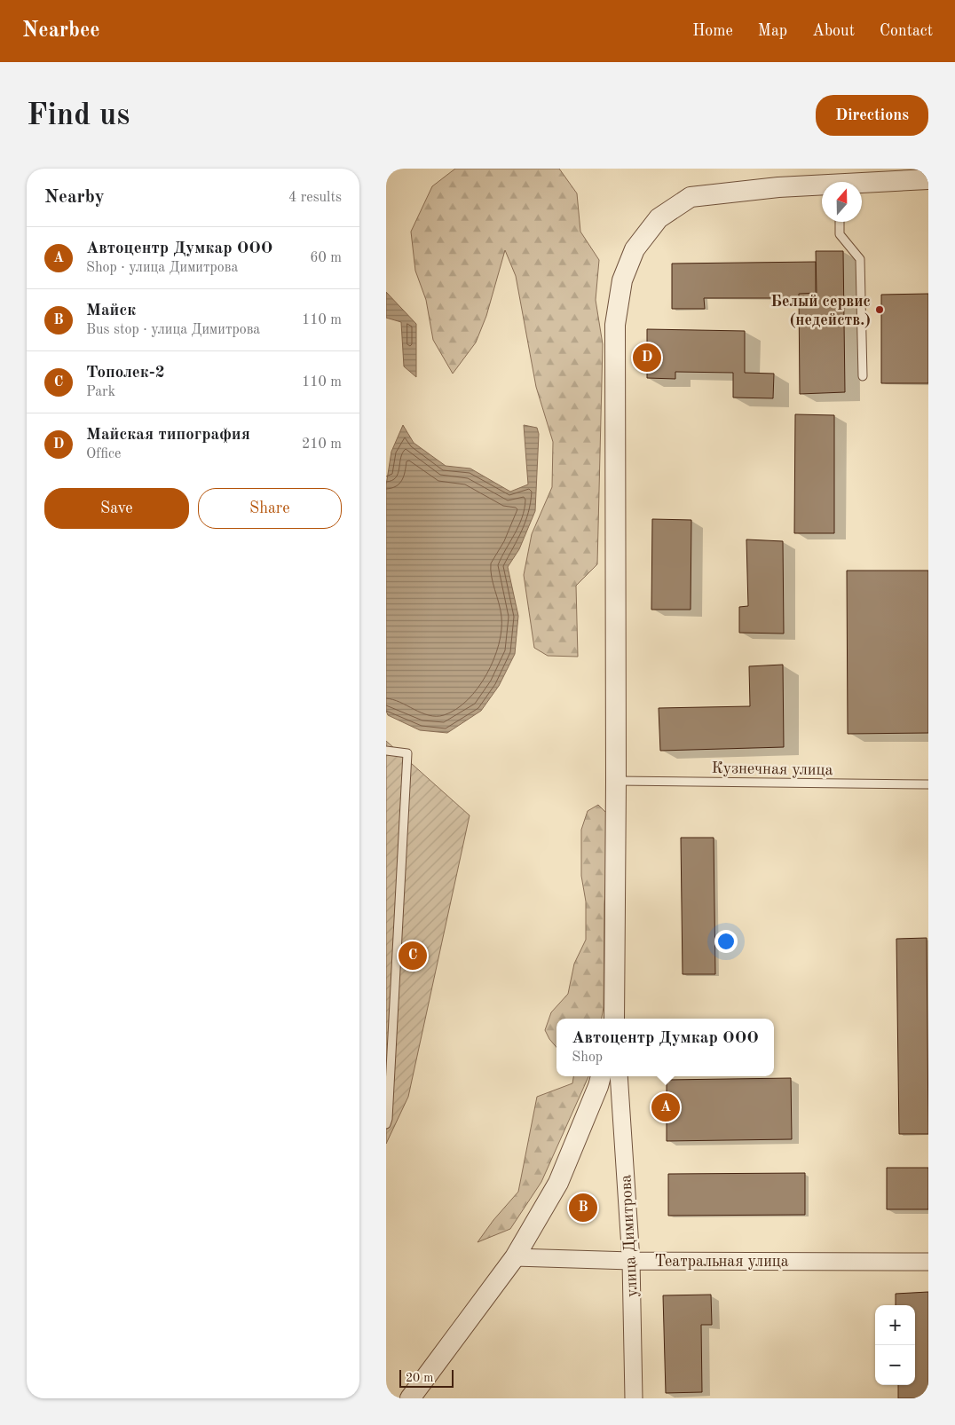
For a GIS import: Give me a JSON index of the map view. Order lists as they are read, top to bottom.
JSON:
{
  "streets": {
    "street": ["улица Димитрова", "Театральная улица"],
    "lane": ["Кузнечная улица"]
  },
  "crossings": [
    ["улица Димитрова", "Театральная улица"]
  ],
  "places": ["Белый сервис (недейств.)"],
  "scale_bar": "20 m",
  "north": "top",
  "page": {
    "header": "Nearbee",
    "nav": [
      "Home",
      "Map",
      "About",
      "Contact"
    ],
    "buttons": [
      "Directions",
      ["Save", "Share"]
    ],
    "title": "Find us",
    "heading": ["Nearby", "4 results"],
    "list": [
      {
        "mark": "A",
        "name": "Автоцентр Думкар ООО",
        "note": "Shop · улица Димитрова",
        "value": "60 m"
      },
      {
        "mark": "B",
        "name": "Майск",
        "note": "Bus stop · улица Димитрова",
        "value": "110 m"
      },
      {
        "mark": "C",
        "name": "Тополек-2",
        "note": "Park",
        "value": "110 m"
      },
      {
        "mark": "D",
        "name": "Майская типография",
        "note": "Office",
        "value": "210 m"
      }
    ],
    "pins": [
      "D",
      "C",
      "A",
      "B"
    ],
    "popup": ["Автоцентр Думкар ООО", "Shop"],
    "map_buttons": ["+", "−"],
    "scale": "20 m"
  }
}
